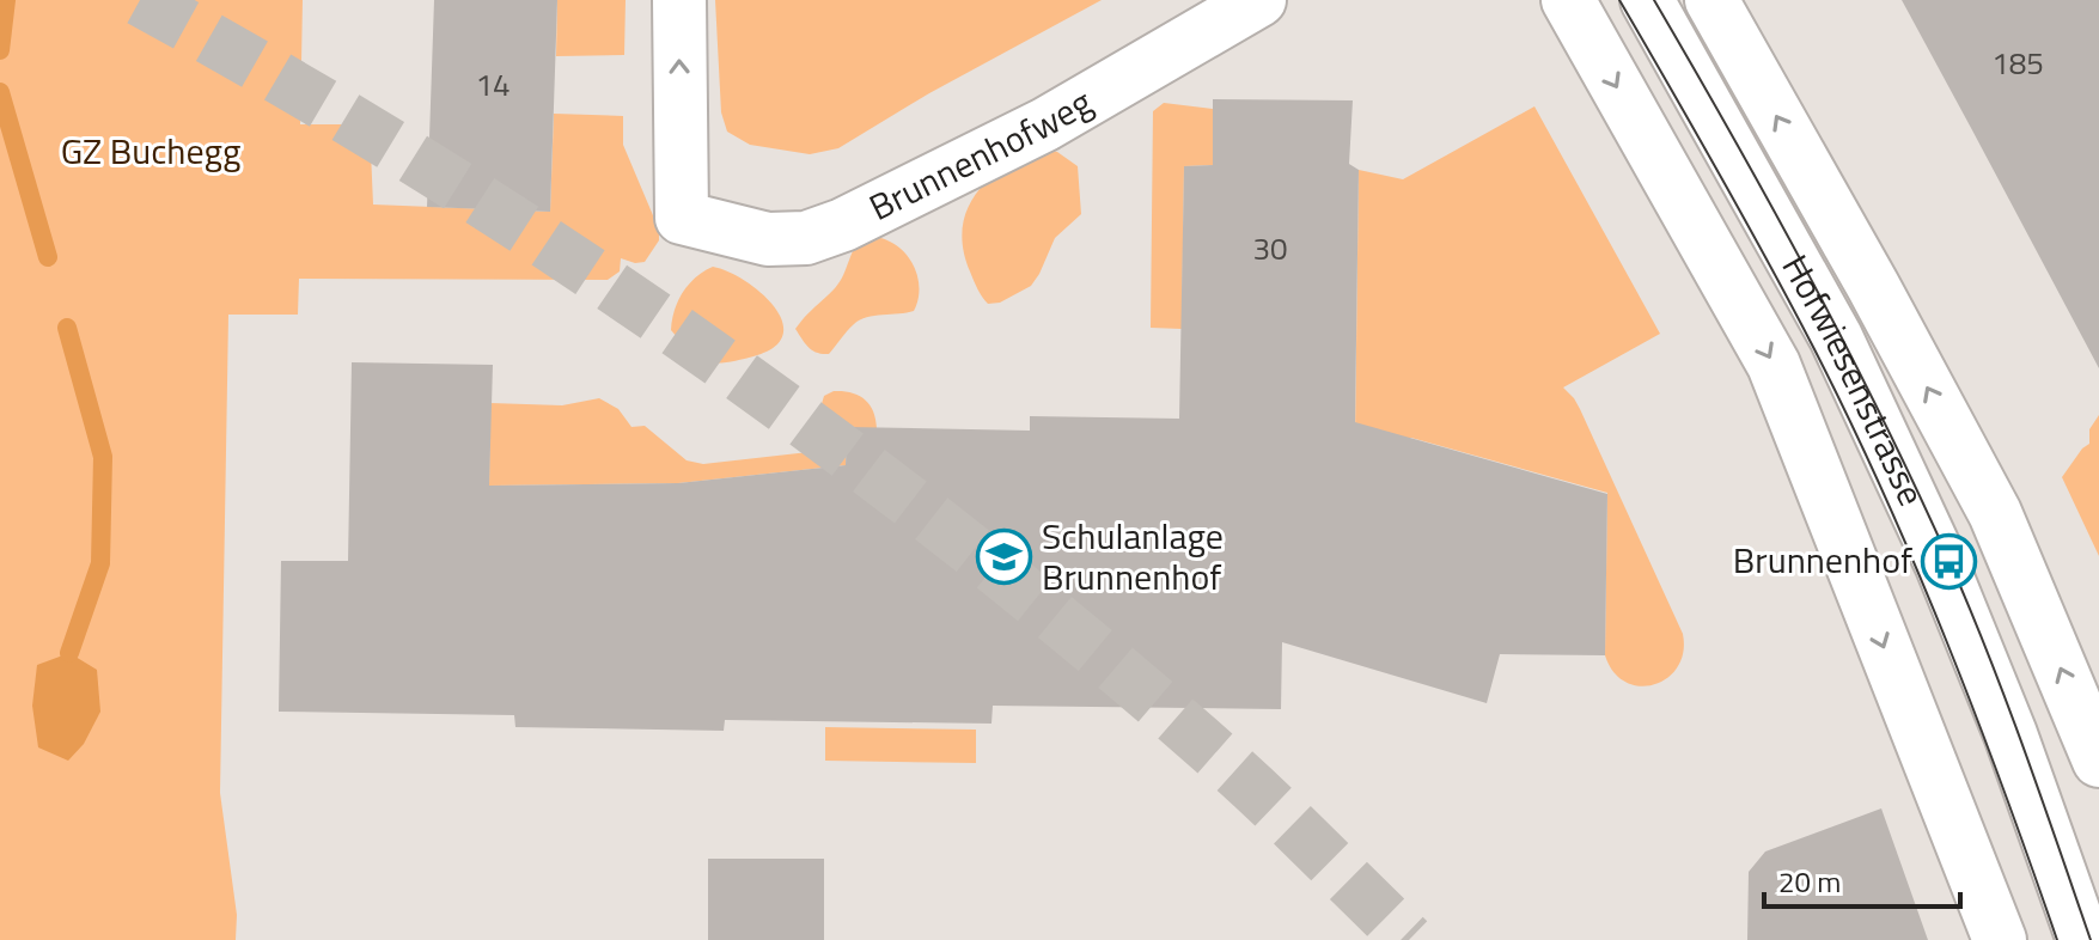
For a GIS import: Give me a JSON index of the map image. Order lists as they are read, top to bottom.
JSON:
{
  "streets": {
    "street": ["Brunnenhofweg", "Hofwiesenstrasse"]
  },
  "parks": ["GZ Buchegg"],
  "places": {
    "school or university": ["Schulanlage Brunnenhof"],
    "bus stop": ["Brunnenhof"]
  },
  "house_numbers": ["185", "14", "30"],
  "scale_bar": "20 m"
}
